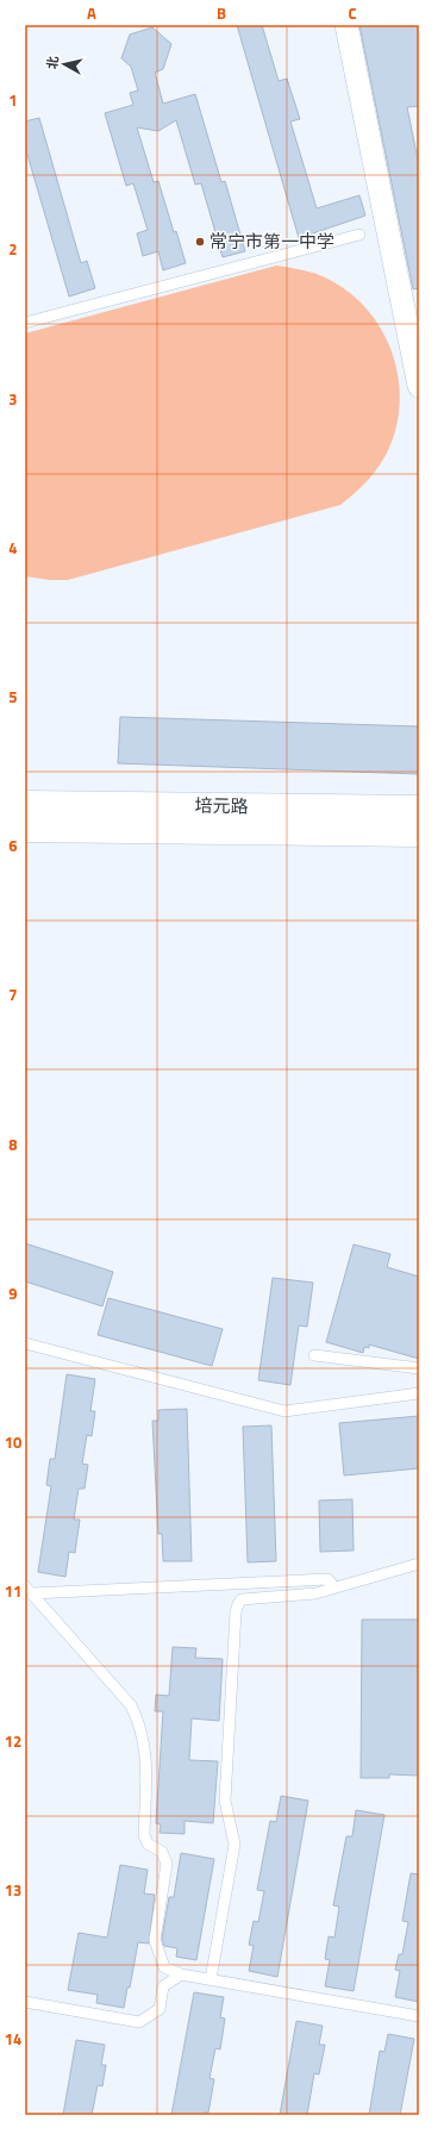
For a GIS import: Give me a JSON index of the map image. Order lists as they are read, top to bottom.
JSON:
{
  "streets": {
    "main road": ["培元路"]
  },
  "places": ["常宁市第一中学"],
  "north": "left",
  "grid": {
    "columns": ["A", "B", "C"],
    "rows": [
      "1",
      "2",
      "3",
      "4",
      "5",
      "6",
      "7",
      "8",
      "9",
      "10",
      "11",
      "12",
      "13",
      "14"
    ]
  }
}
